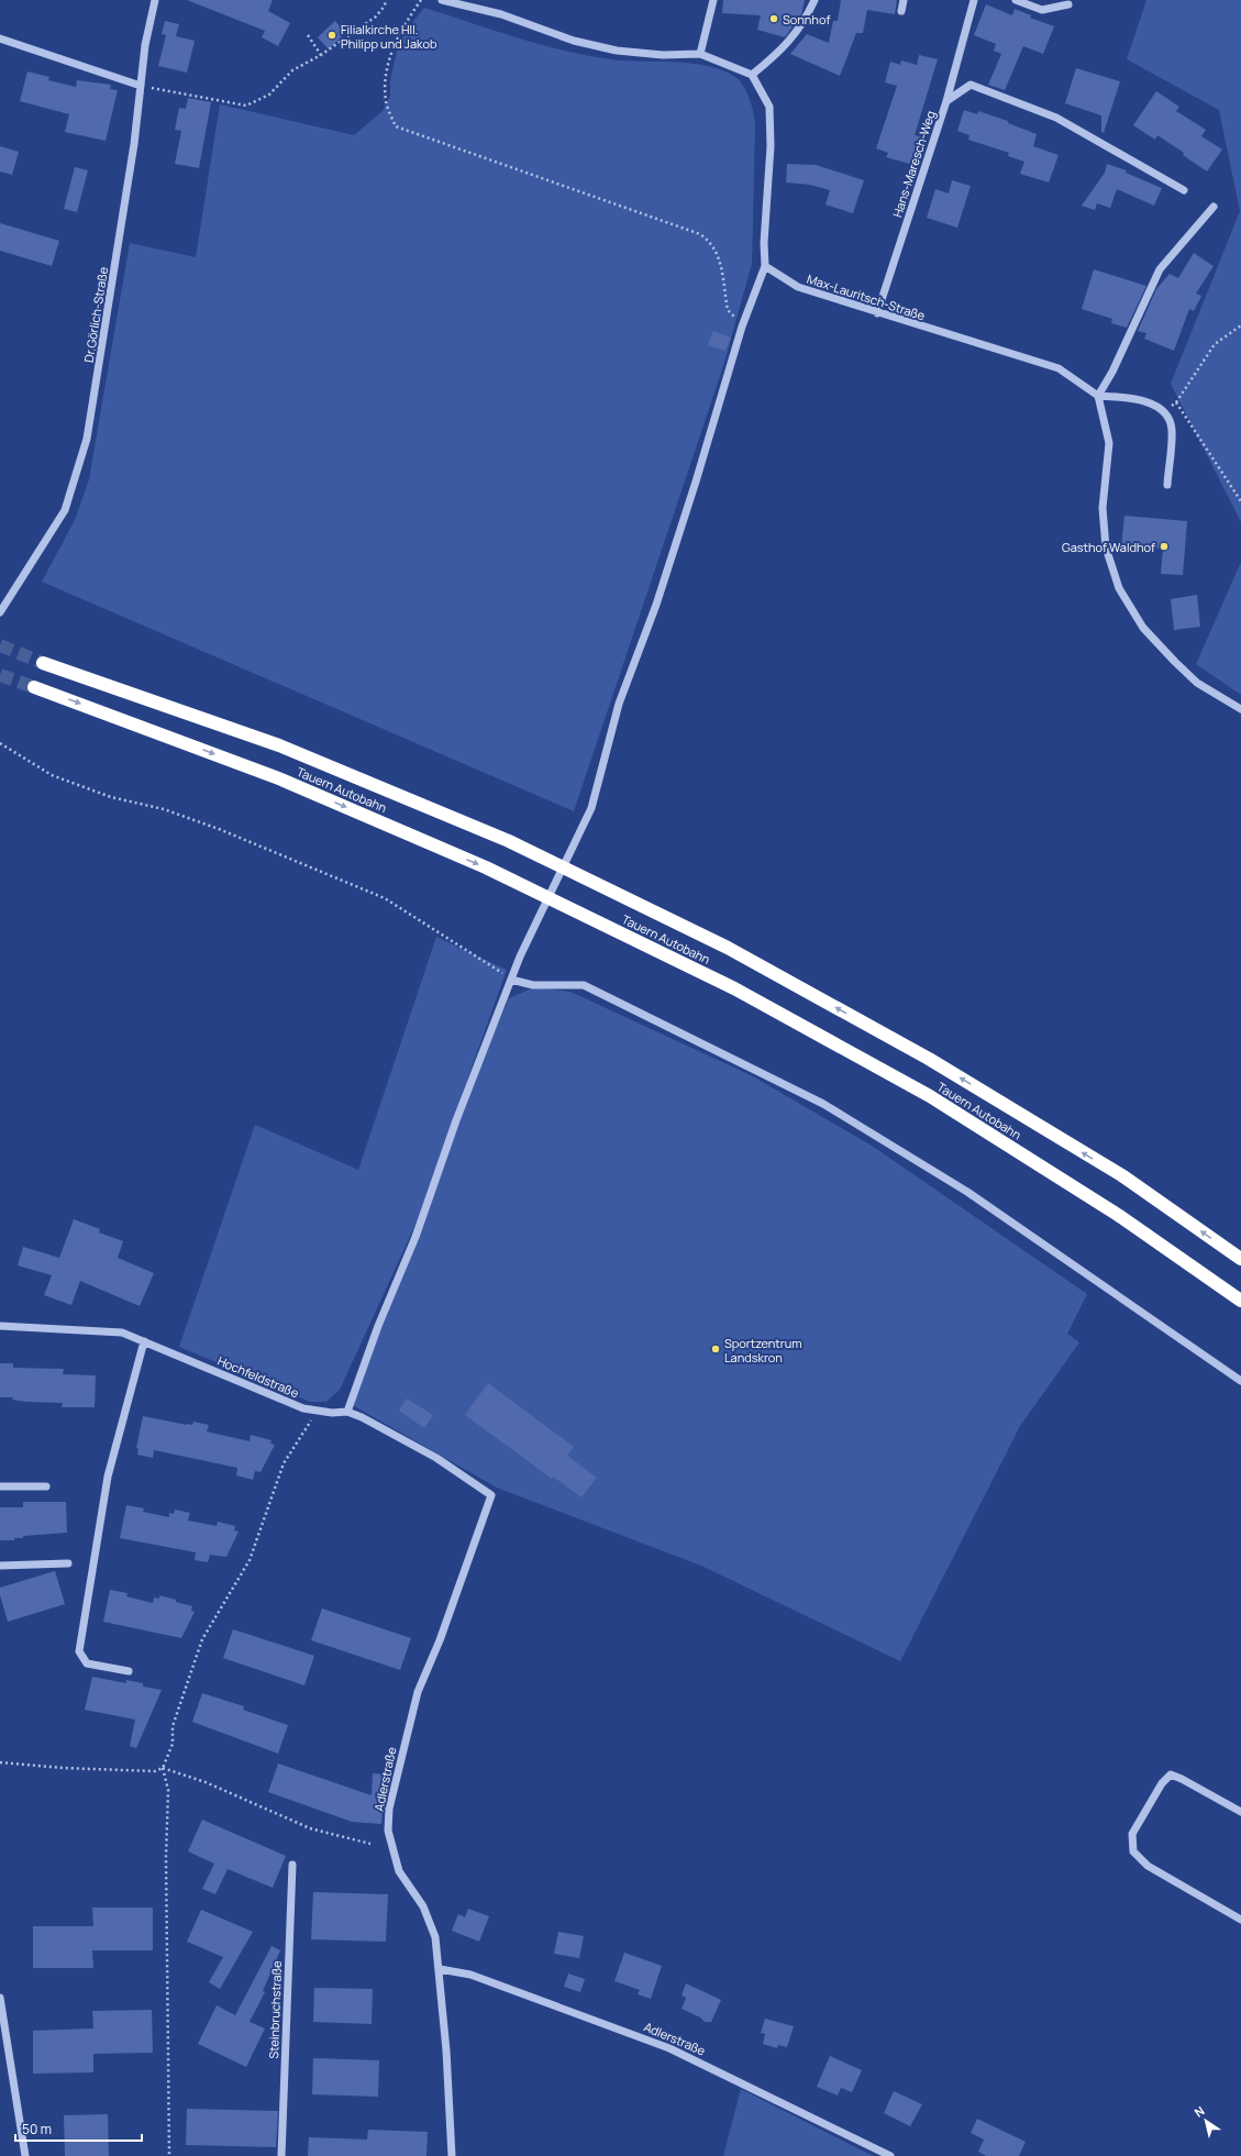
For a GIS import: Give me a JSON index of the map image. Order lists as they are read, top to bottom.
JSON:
{
  "streets": {
    "highway": ["Tauern Autobahn"],
    "street": [
      "Hans-Maresch-Weg",
      "Max-Lauritsch-Straße",
      "Dr.Görlich-Straße",
      "Hochfeldstraße",
      "Adlerstraße",
      "Steinbruchstraße"
    ]
  },
  "crossings": [
    ["Hans-Maresch-Weg", "Max-Lauritsch-Straße"],
    ["Hochfeldstraße", "Adlerstraße"]
  ],
  "places": [
    "Sonnhof",
    "Filialkirche Hll. Philipp und Jakob",
    "Gasthof Waldhof",
    "Sportzentrum Landskron"
  ],
  "scale_bar": "50 m",
  "north": "top left"
}
